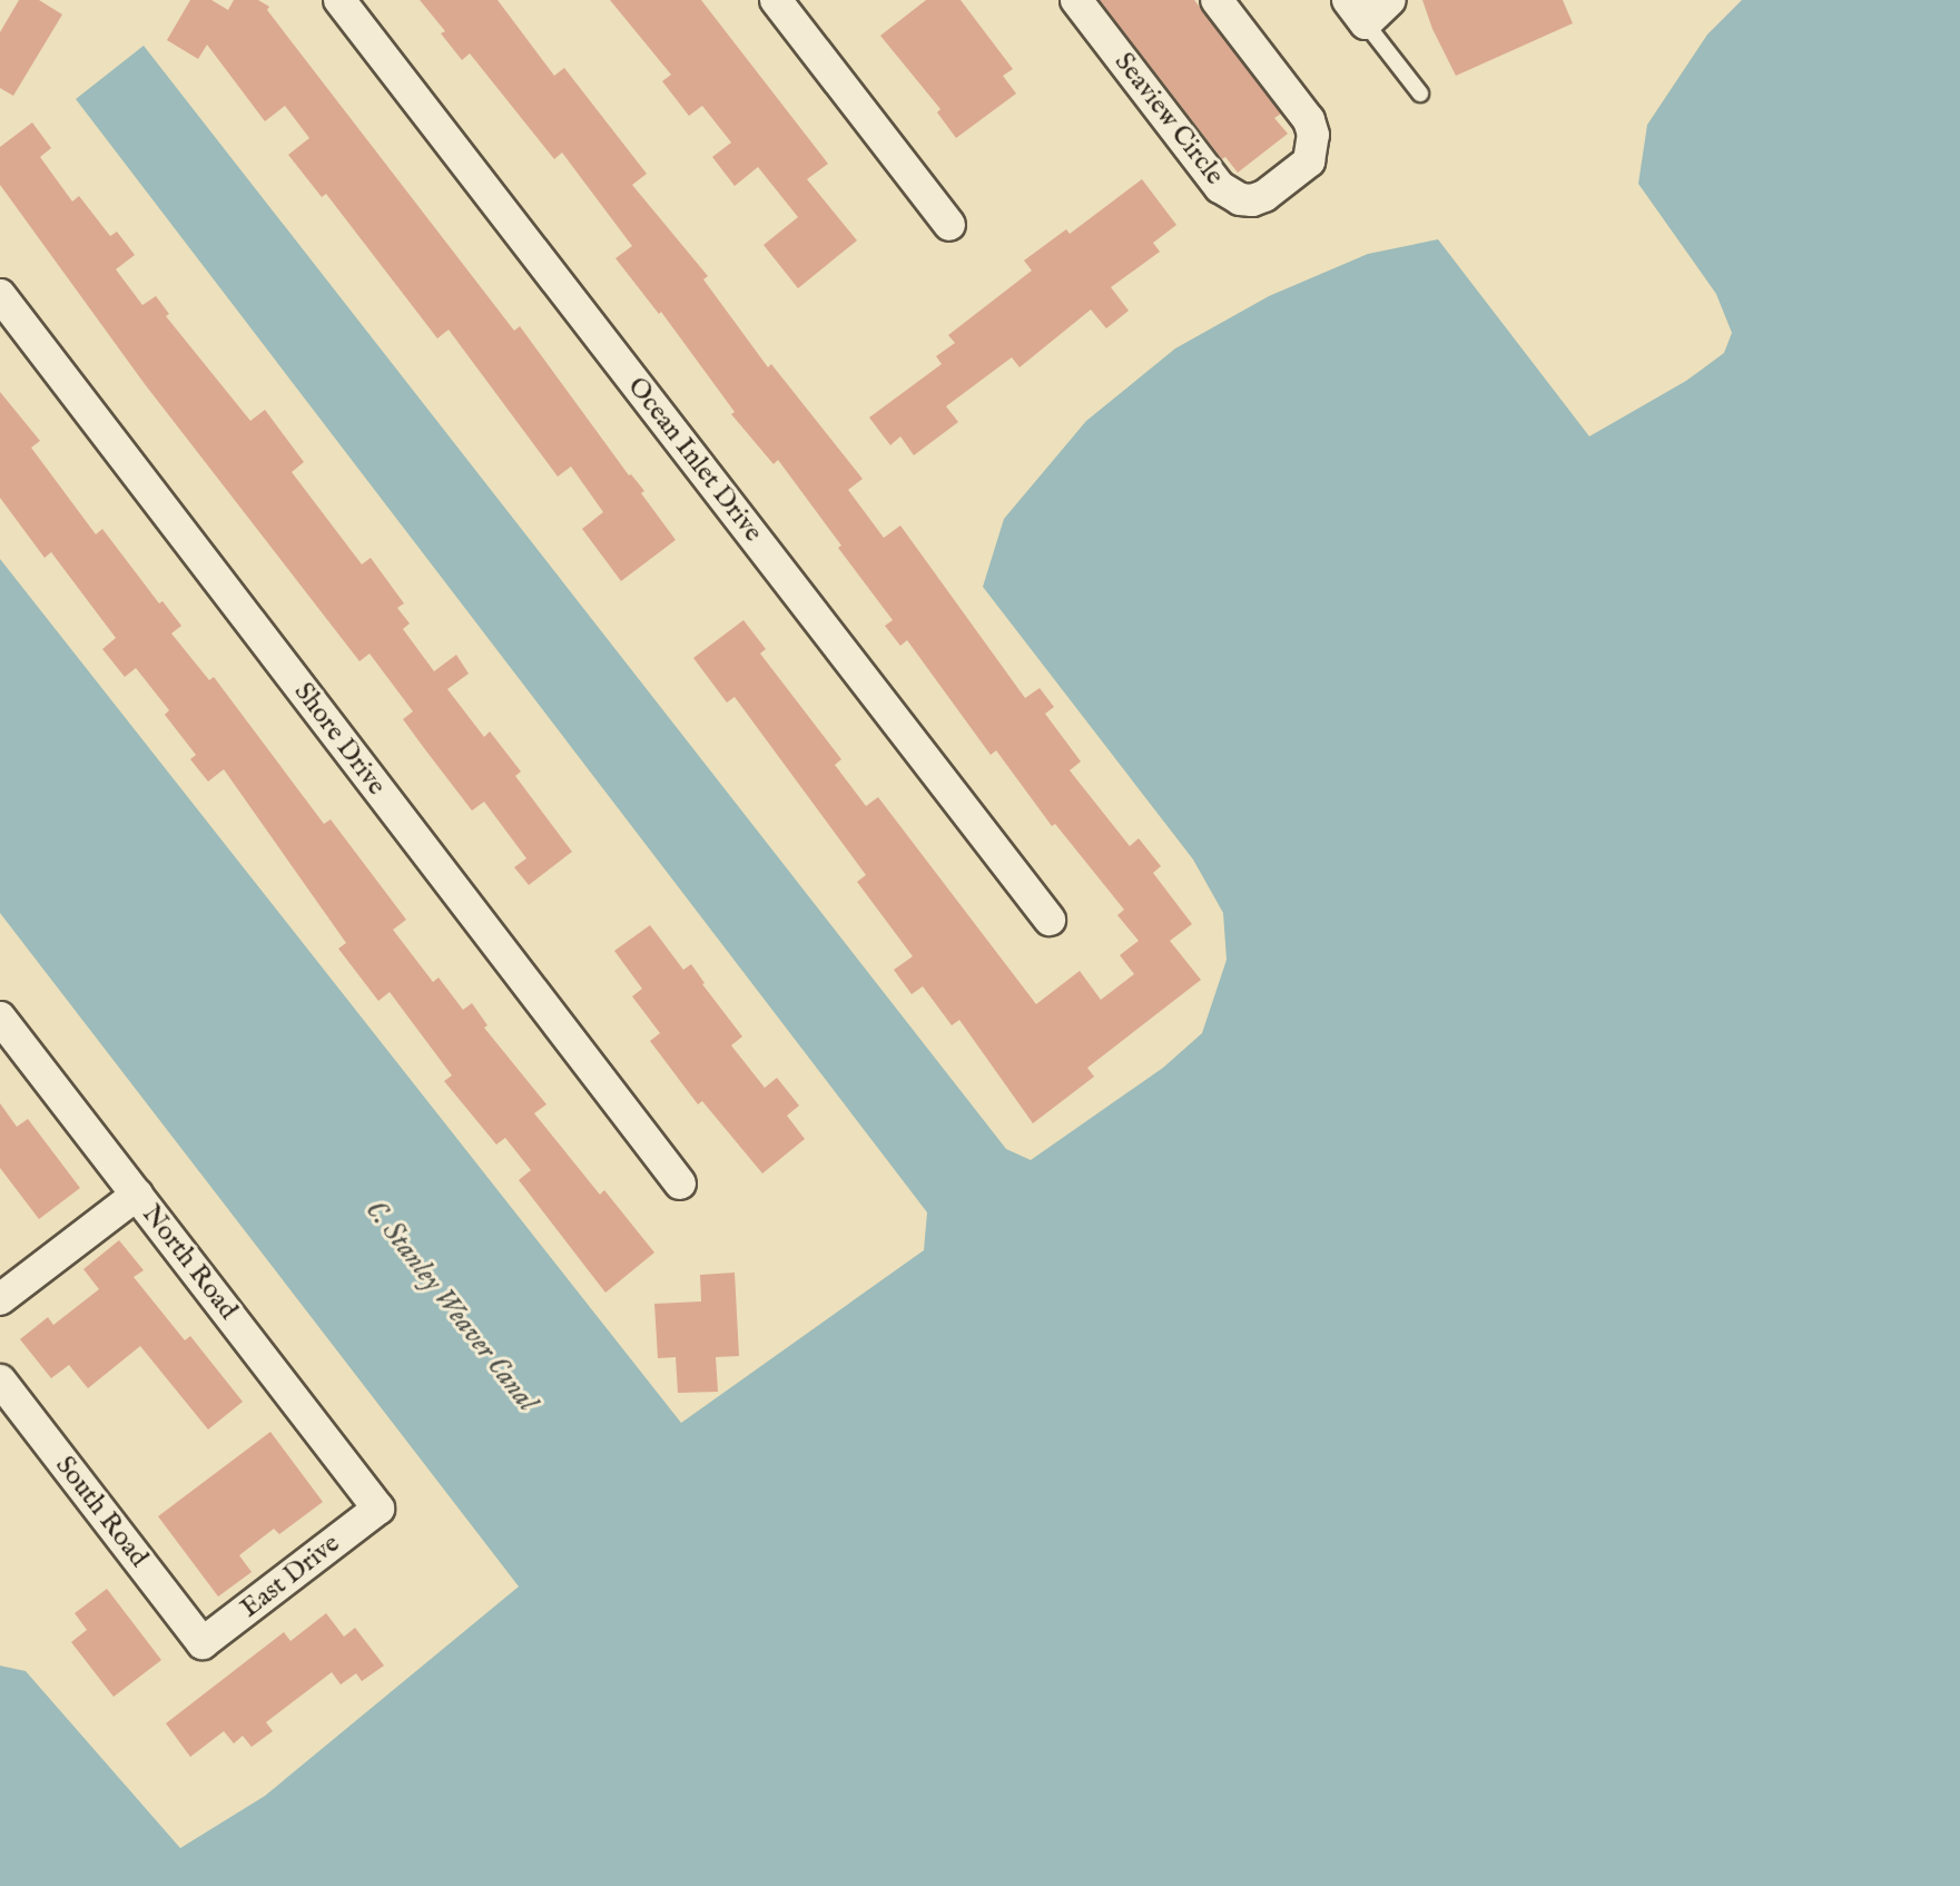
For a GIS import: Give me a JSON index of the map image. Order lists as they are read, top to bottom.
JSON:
{
  "streets": {
    "street": [
      "Seaview Circle",
      "Ocean Inlet Drive",
      "Shore Drive",
      "North Road",
      "South Road",
      "East Drive"
    ]
  },
  "crossings": [
    ["North Road", "East Drive"],
    ["South Road", "East Drive"]
  ],
  "water": ["C. Stanley Weaver Canal"]
}
